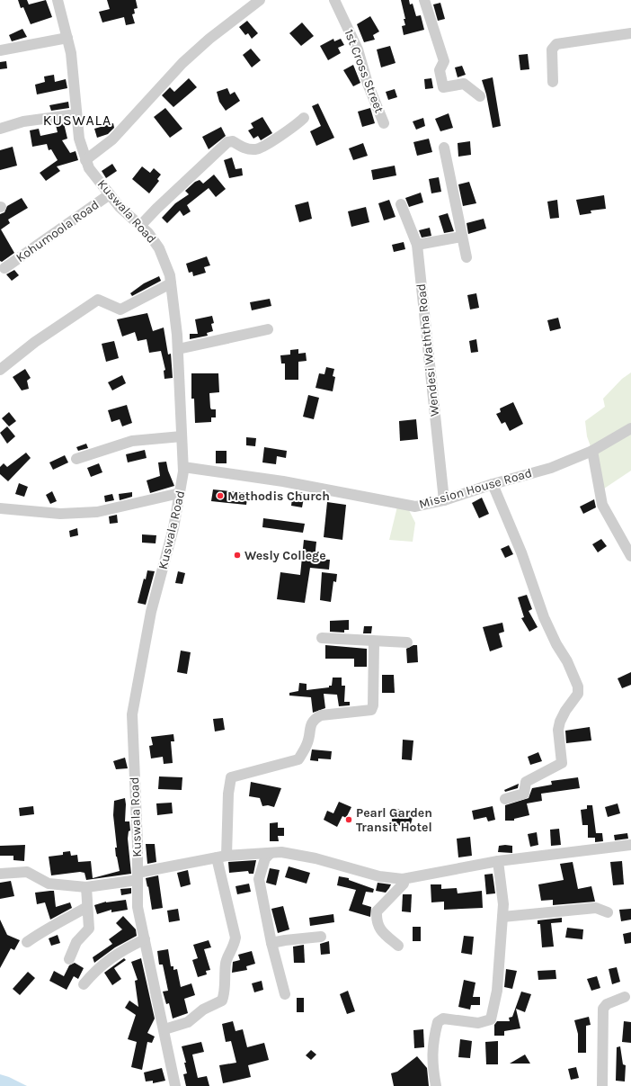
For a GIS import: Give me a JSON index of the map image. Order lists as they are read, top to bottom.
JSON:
{
  "streets": {
    "street": [
      "1st Cross Street",
      "Kuswala Road",
      "Kohumoola Road",
      "Wendesi Waththa Road",
      "Mission House Road"
    ]
  },
  "crossings": [
    ["Kuswala Road", "Kohumoola Road"],
    ["Kuswala Road", "Mission House Road"],
    ["Wendesi Waththa Road", "Mission House Road"]
  ],
  "districts": ["KUSWALA"],
  "places": ["Methodis Church", "Wesly College", "Pearl Garden Transit Hotel"]
}
